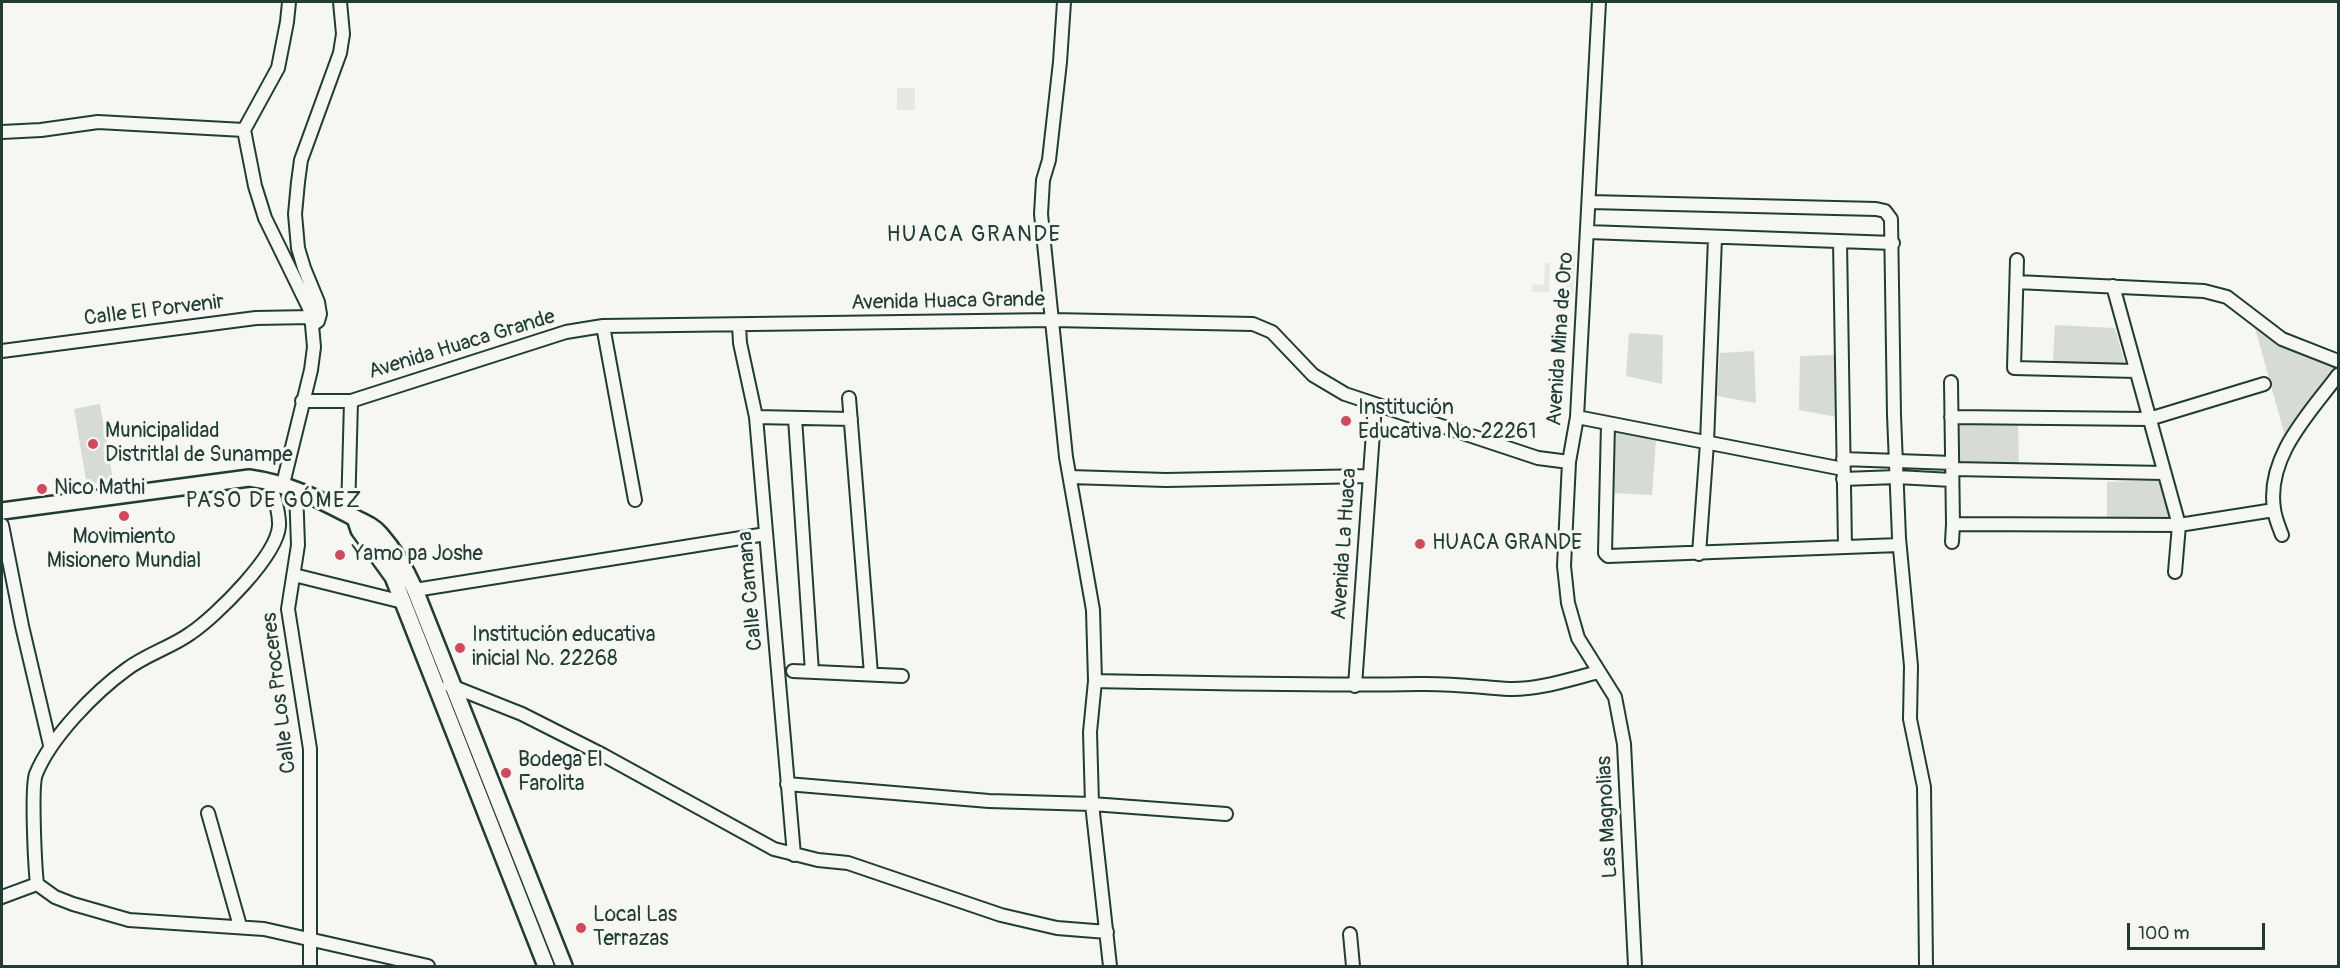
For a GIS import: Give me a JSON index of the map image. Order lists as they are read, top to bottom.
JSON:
{
  "streets": {
    "street": [
      "Avenida Huaca Grande",
      "Calle El Porvenir",
      "Avenida Mina de Oro",
      "Avenida La Huaca",
      "Calle Camana",
      "Calle Los Proceres",
      "Las Magnolias"
    ]
  },
  "crossings": [
    ["Avenida Huaca Grande", "Avenida Mina de Oro"],
    ["Avenida Huaca Grande", "Avenida La Huaca"],
    ["Avenida Huaca Grande", "Calle Camana"],
    ["Avenida Mina de Oro", "Las Magnolias"]
  ],
  "districts": ["HUACA GRANDE", "PASO DE GÓMEZ"],
  "places": [
    "Institución Educativa No. 22261",
    "Municipalidad Distritlal de Sunampe",
    "Nico Mathi",
    "Movimiento Misionero Mundial",
    "HUACA GRANDE",
    "Yamo pa Joshe",
    "Institución educativa inicial No. 22268",
    "Bodega El Farolita",
    "Local Las Terrazas"
  ],
  "scale_bar": "100 m"
}
